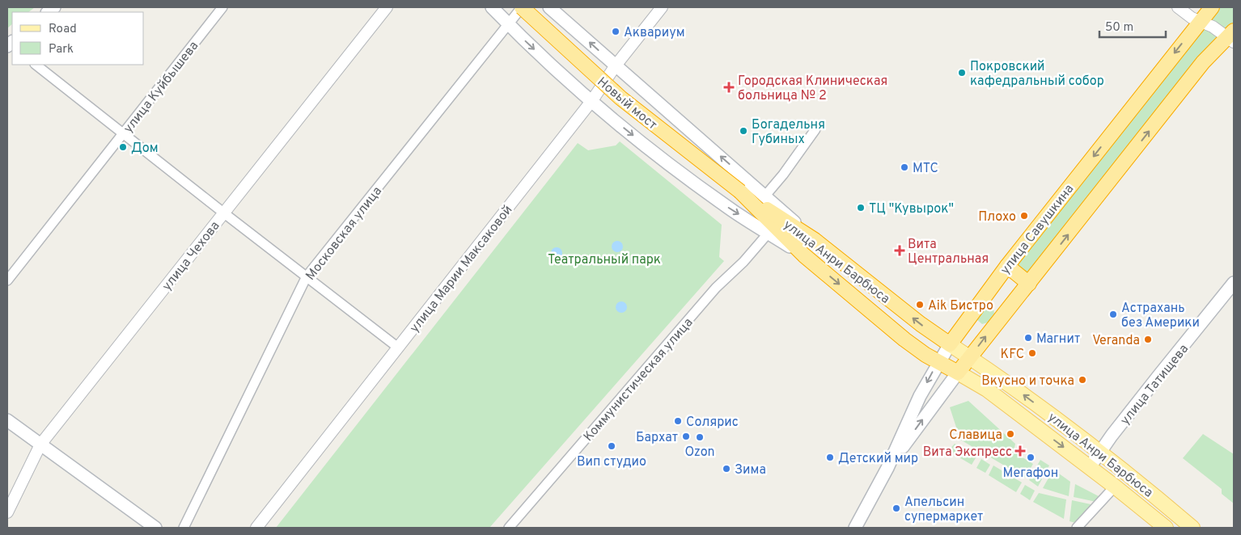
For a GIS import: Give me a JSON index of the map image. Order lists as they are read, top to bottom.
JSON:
{
  "streets": {
    "highway": ["Новый мост", "улица Савушкина", "улица Анри Барбюса"],
    "main road": ["улица Татищева"],
    "street": [
      "улица Куйбышева",
      "Московская улица",
      "улица Чехова",
      "улица Марии Максаковой",
      "Коммунистическая улица"
    ]
  },
  "crossings": [
    ["Новый мост", "Московская улица"],
    ["Новый мост", "улица Анри Барбюса"],
    ["улица Савушкина", "улица Анри Барбюса"],
    ["улица Анри Барбюса", "улица Татищева"]
  ],
  "parks": ["Театральный парк"],
  "places": {
    "other": [
      "Аквариум",
      "Покровский кафедральный собор",
      "Богадельня Губиных",
      "Дом",
      "МТС",
      "ТЦ \"Кувырок\"",
      "Плохо",
      "Aik Бистро",
      "Астрахань без Америки",
      "Магнит",
      "Veranda",
      "KFC",
      "Вкусно и точка",
      "Солярис",
      "Славица",
      "Бархат",
      "Ozon",
      "Вип студио",
      "Детский мир",
      "Мегафон",
      "Зима",
      "Апельсин супермаркет"
    ],
    "health": ["Городская Клиническая больница № 2", "Вита Центральная", "Вита Экспресс"]
  },
  "legend": ["Road", "Park"],
  "scale_bar": "50 m"
}
